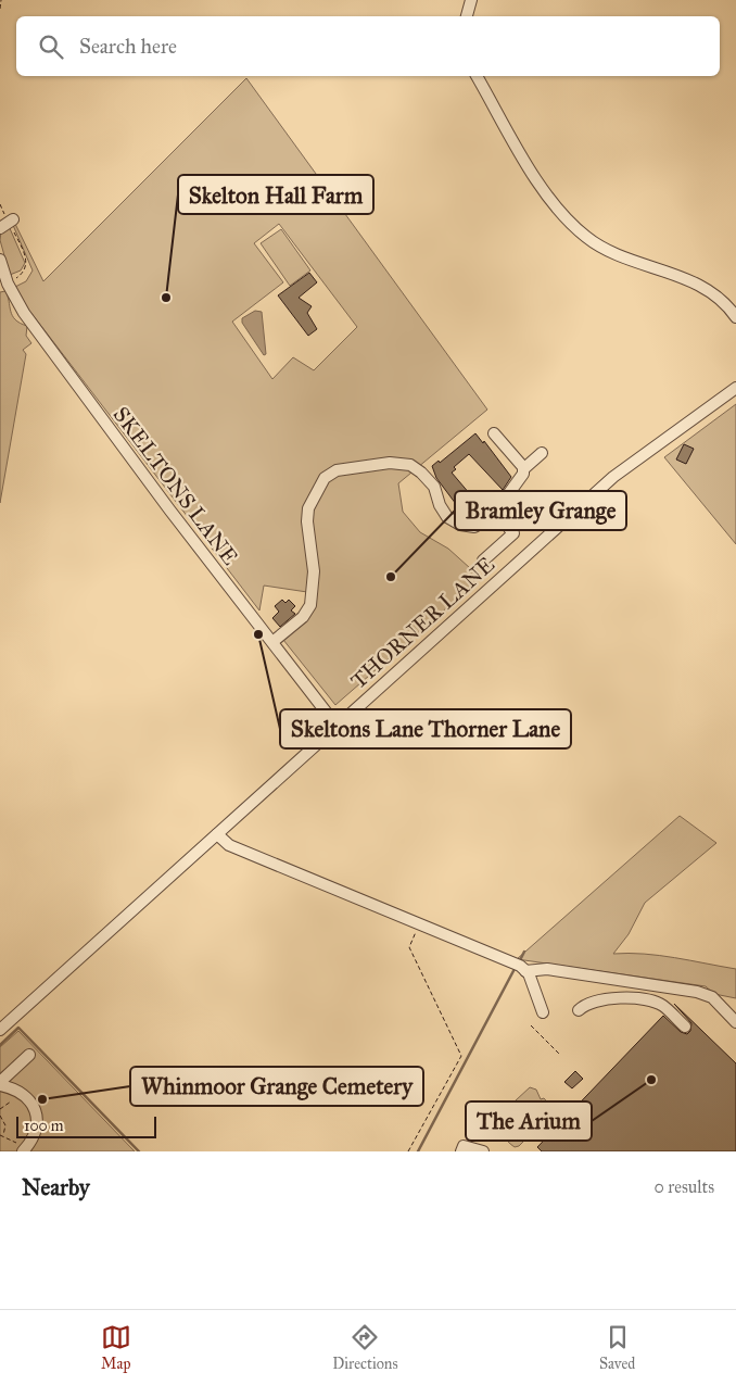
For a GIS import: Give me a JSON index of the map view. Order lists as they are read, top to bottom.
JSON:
{
  "streets": {
    "street": ["SKELTONS LANE", "THORNER LANE"]
  },
  "crossings": [
    ["SKELTONS LANE", "THORNER LANE"]
  ],
  "places": [
    "Skelton Hall Farm",
    "Bramley Grange",
    "Skeltons Lane Thorner Lane",
    "The Arium",
    "Whinmoor Grange Cemetery"
  ],
  "scale_bar": "100 m",
  "page": {
    "search": "Search here",
    "scale": "100 m",
    "heading": ["Nearby", "0 results"],
    "nav": ["Map", "Directions", "Saved"]
  }
}
